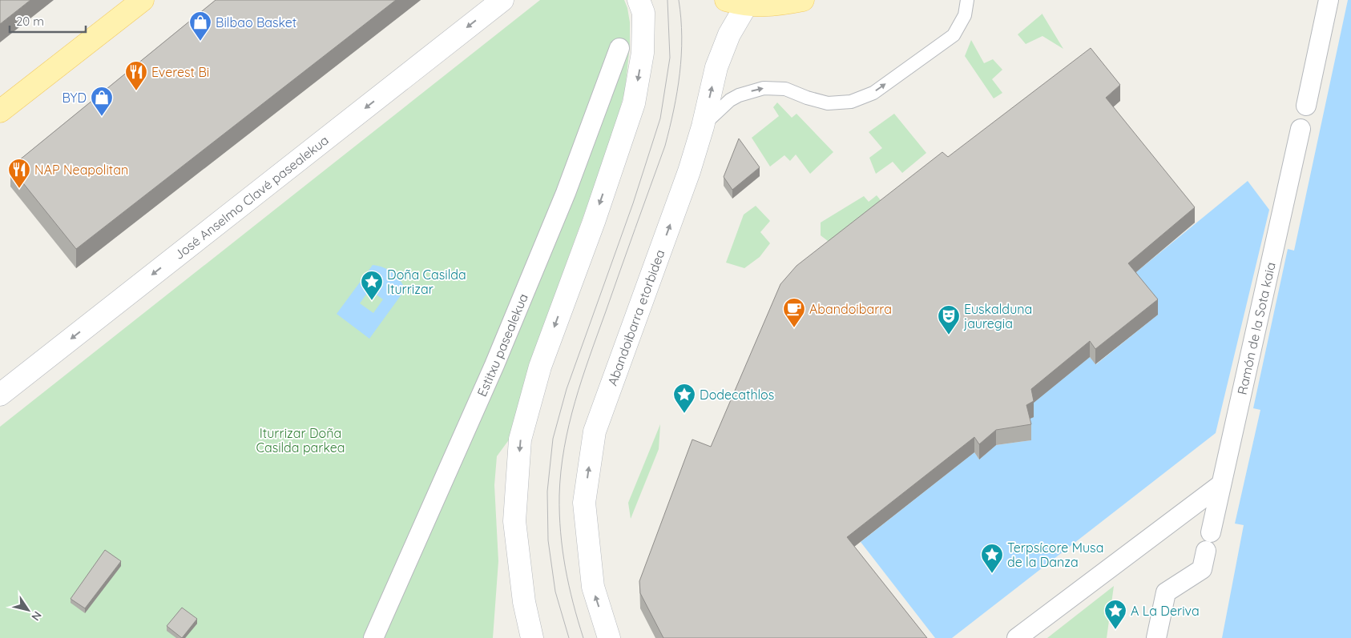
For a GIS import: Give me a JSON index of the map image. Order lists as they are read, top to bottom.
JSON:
{
  "streets": {
    "street": [
      "José Anselmo Clavé pasealekua",
      "Abandoibarra etorbidea",
      "Ramón de la Sota kaia",
      "Estitxu pasealekua"
    ]
  },
  "one_way": ["José Anselmo Clavé pasealekua"],
  "parks": ["Iturrizar Doña Casilda parkea"],
  "places": {
    "shop": ["Bilbao Basket", "BYD"],
    "restaurant": ["Everest Bi", "NAP Neapolitan"],
    "place": [
      "Doña Casilda Iturrizar",
      "Dodecathlos",
      "Terpsícore Musa de la Danza",
      "A La Deriva"
    ],
    "cafe": ["Abandoibarra"],
    "theatre": ["Euskalduna jauregia"]
  },
  "scale_bar": "20 m",
  "north": "bottom right"
}
